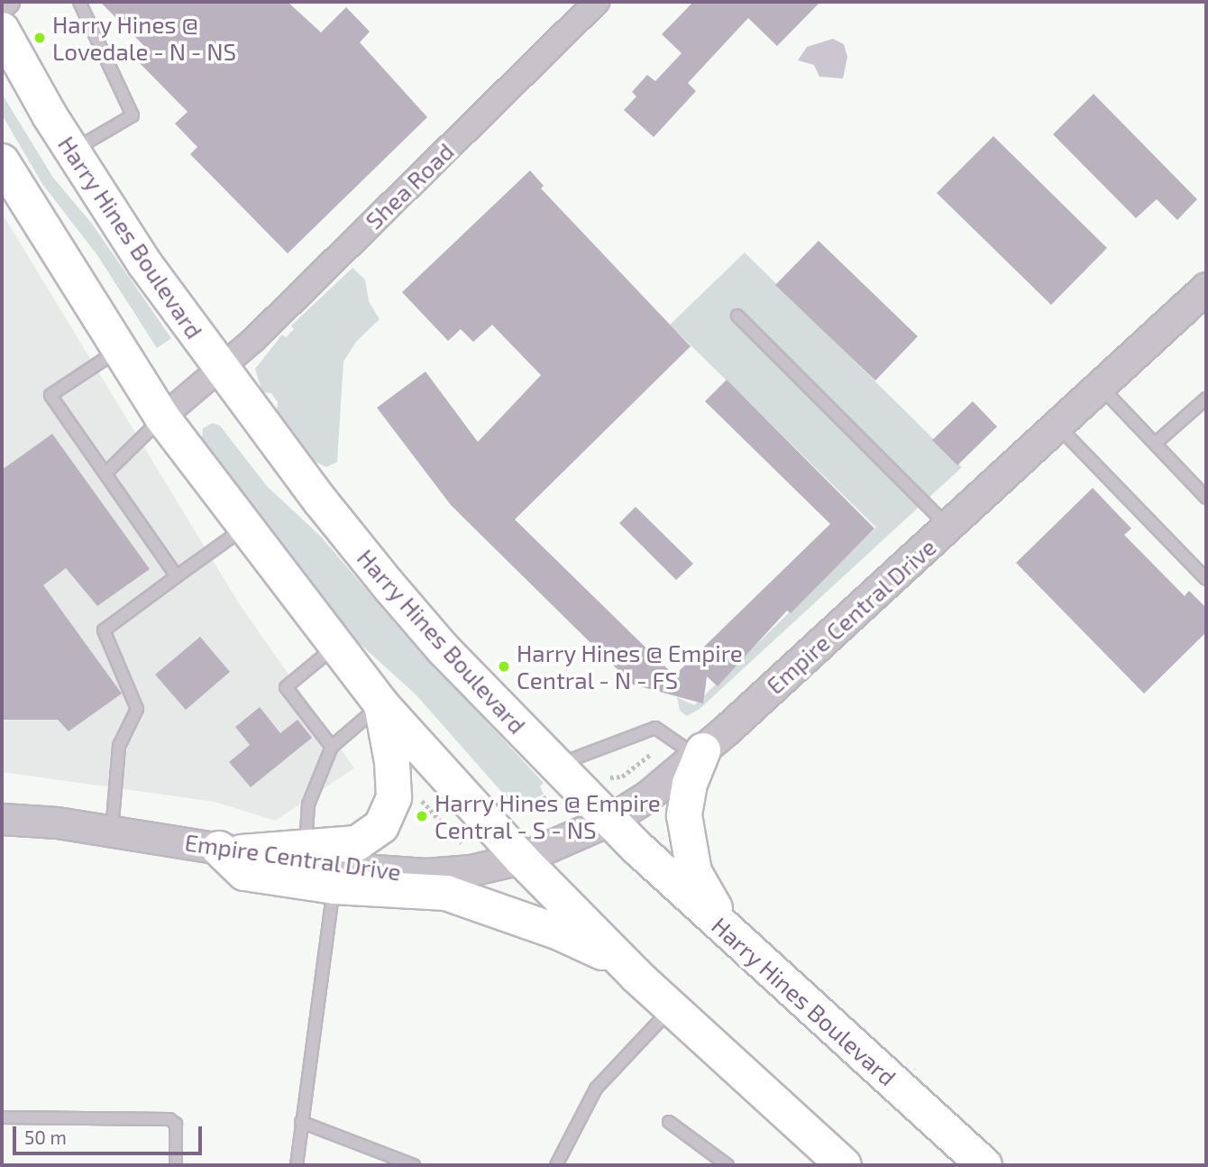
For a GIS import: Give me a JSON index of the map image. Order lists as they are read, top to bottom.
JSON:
{
  "streets": {
    "main road": ["Harry Hines Boulevard"],
    "street": ["Shea Road", "Empire Central Drive"]
  },
  "crossings": [
    ["Shea Road", "Harry Hines Boulevard"],
    ["Harry Hines Boulevard", "Empire Central Drive"]
  ],
  "places": ["Harry Hines @ Lovedale - N - NS", "Harry Hines @ Empire Central - N - FS", "Harry Hines @ Empire Central - S - NS"],
  "scale_bar": "50 m"
}
